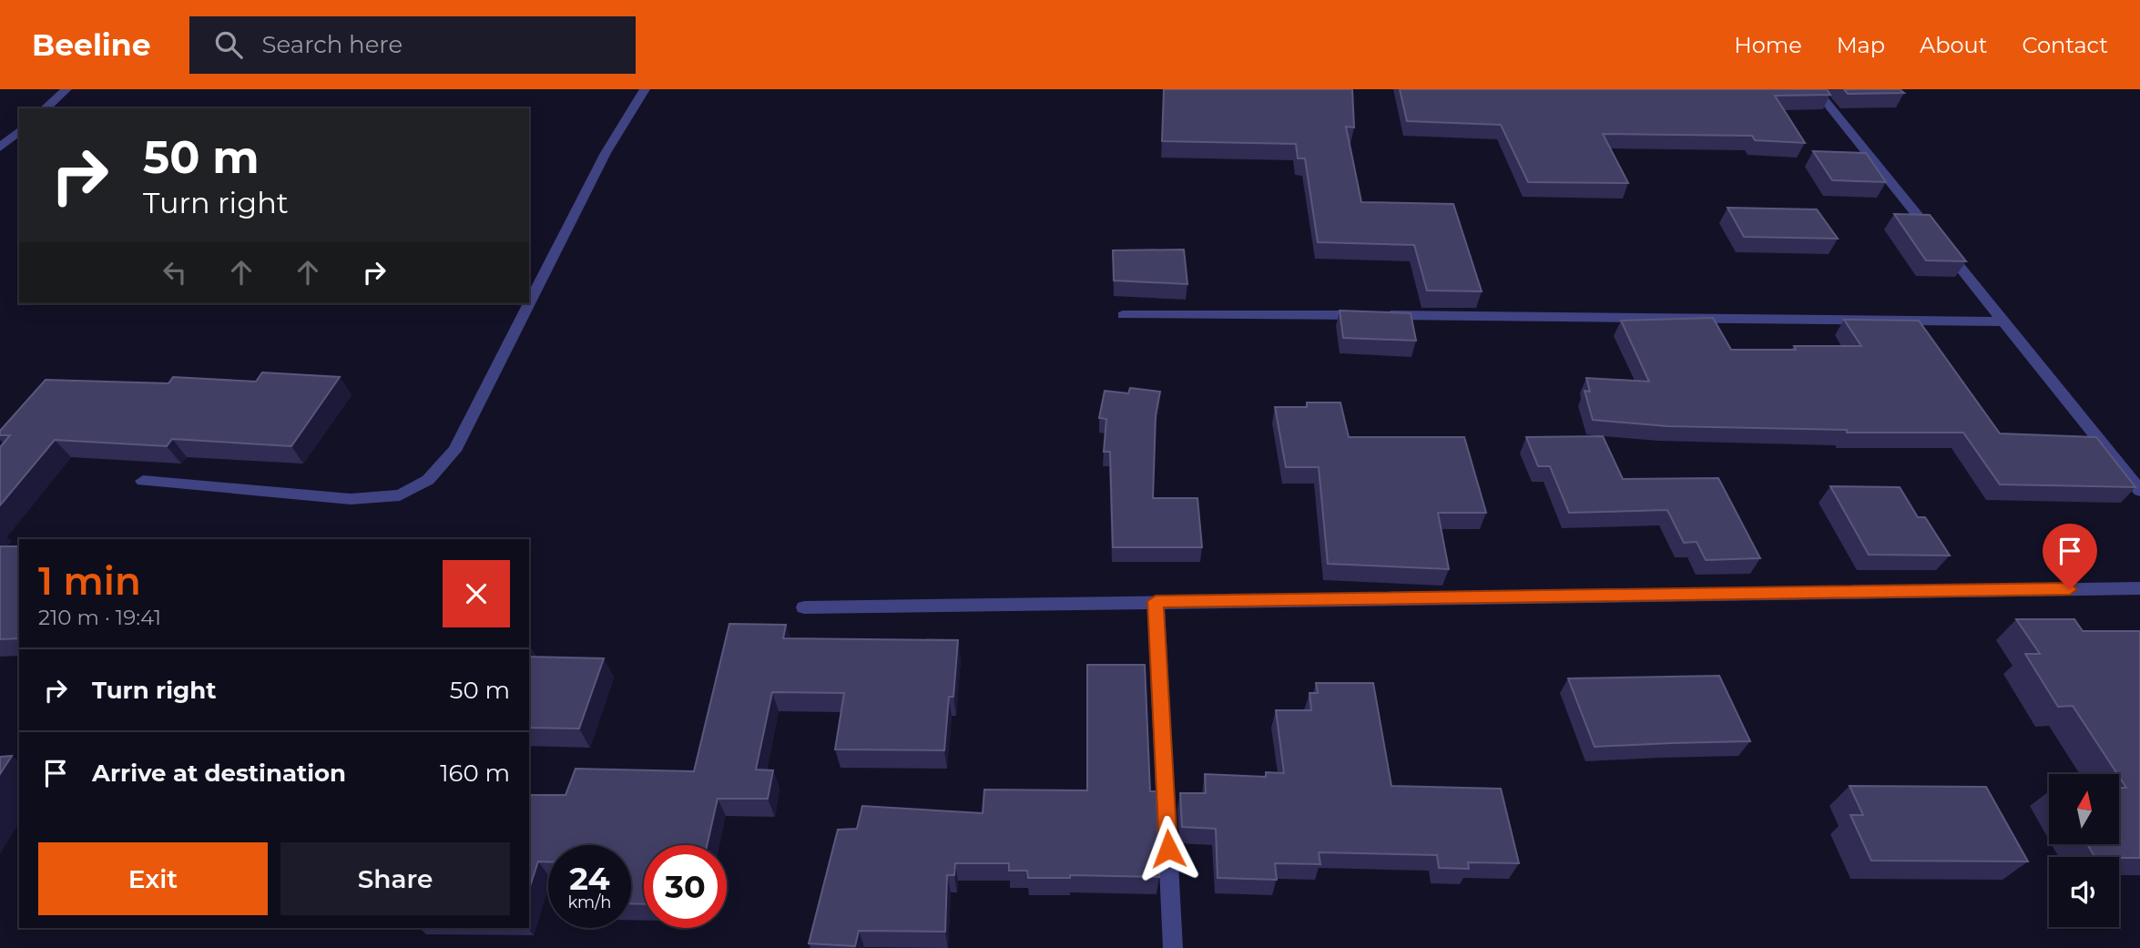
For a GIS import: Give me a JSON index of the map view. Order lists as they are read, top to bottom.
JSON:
{
  "north": "top",
  "page": {
    "header": "Beeline",
    "search": "Search here",
    "nav": [
      "Home",
      "Map",
      "About",
      "Contact"
    ],
    "turn": ["50 m", "Turn right"],
    "heading": ["1 min", "210 m · 19:41"],
    "list": [
      {
        "name": "Turn right",
        "value": "50 m"
      },
      {
        "name": "Arrive at destination",
        "value": "160 m"
      }
    ],
    "buttons": ["Exit", "Share"],
    "speed": "24 km/h",
    "limit": "30"
  }
}
